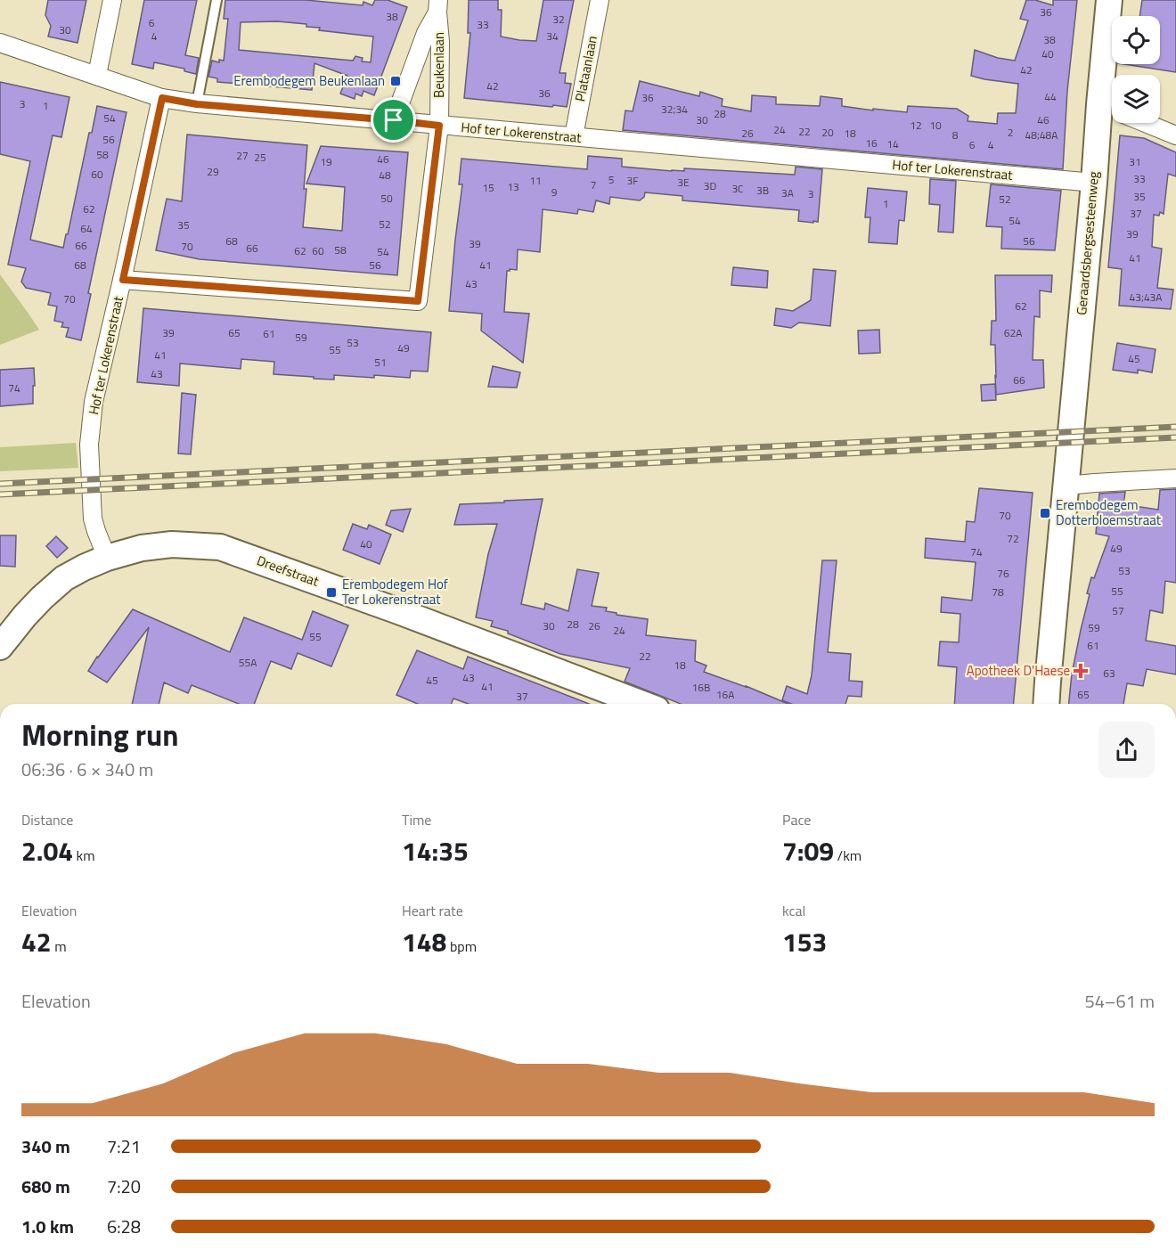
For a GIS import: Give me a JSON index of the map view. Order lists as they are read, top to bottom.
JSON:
{
  "streets": {
    "main road": ["Geraardsbergsesteenweg", "Dreefstraat"],
    "street": ["Beukenlaan", "Plataanlaan", "Hof ter Lokerenstraat"]
  },
  "crossings": [
    ["Beukenlaan", "Hof ter Lokerenstraat"],
    ["Plataanlaan", "Hof ter Lokerenstraat"],
    ["Hof ter Lokerenstraat", "Geraardsbergsesteenweg"],
    ["Hof ter Lokerenstraat", "Dreefstraat"]
  ],
  "places": {
    "transit": ["Erembodegem Beukenlaan", "Erembodegem Dotterbloemstraat", "Erembodegem Hof Ter Lokerenstraat"],
    "health": ["Apotheek D'Haese"]
  },
  "house_numbers": [
    "36",
    "38",
    "32",
    "6",
    "33",
    "30",
    "4",
    "34",
    "38",
    "40",
    "42",
    "42",
    "36",
    "44",
    "36",
    "3",
    "1",
    "32;34",
    "28",
    "54",
    "30",
    "46",
    "12",
    "10",
    "24",
    "22",
    "20",
    "2",
    "26",
    "18",
    "8",
    "48;48A",
    "56",
    "16",
    "14",
    "6",
    "4",
    "58",
    "27",
    "25",
    "46",
    "19",
    "31",
    "29",
    "60",
    "48",
    "33",
    "5",
    "11",
    "3F",
    "3E",
    "7",
    "3D",
    "13",
    "15",
    "3C",
    "3B",
    "9",
    "3A",
    "3",
    "35",
    "50",
    "52",
    "1",
    "62",
    "37",
    "54",
    "52",
    "35",
    "64",
    "39",
    "68",
    "56",
    "39",
    "66",
    "70",
    "66",
    "58",
    "62",
    "60",
    "54",
    "41",
    "68",
    "56",
    "41",
    "43",
    "43;43A",
    "70",
    "62",
    "39",
    "65",
    "62A",
    "61",
    "59",
    "53",
    "49",
    "55",
    "41",
    "45",
    "51",
    "43",
    "66",
    "74",
    "70",
    "72",
    "40",
    "49",
    "74",
    "53",
    "76",
    "55",
    "78",
    "57",
    "28",
    "30",
    "26",
    "59",
    "24",
    "55",
    "61",
    "22",
    "55A",
    "18",
    "63",
    "43",
    "45",
    "41",
    "16B",
    "16A",
    "65",
    "37"
  ],
  "page": {
    "heading": ["Morning run", "06:36 · 6 × 340 m"],
    "stats": [
      ["Distance", "2.04 km"],
      ["Time", "14:35"],
      ["Pace", "7:09 /km"],
      ["Elevation", "42 m"],
      ["Heart rate", "148 bpm"],
      ["kcal", "153"]
    ],
    "chart": ["Elevation", "54–61 m"],
    "list": [
      {
        "name": "340 m",
        "note": "7:21"
      },
      {
        "name": "680 m",
        "note": "7:20"
      },
      {
        "name": "1.0 km",
        "note": "6:28"
      }
    ]
  }
}
